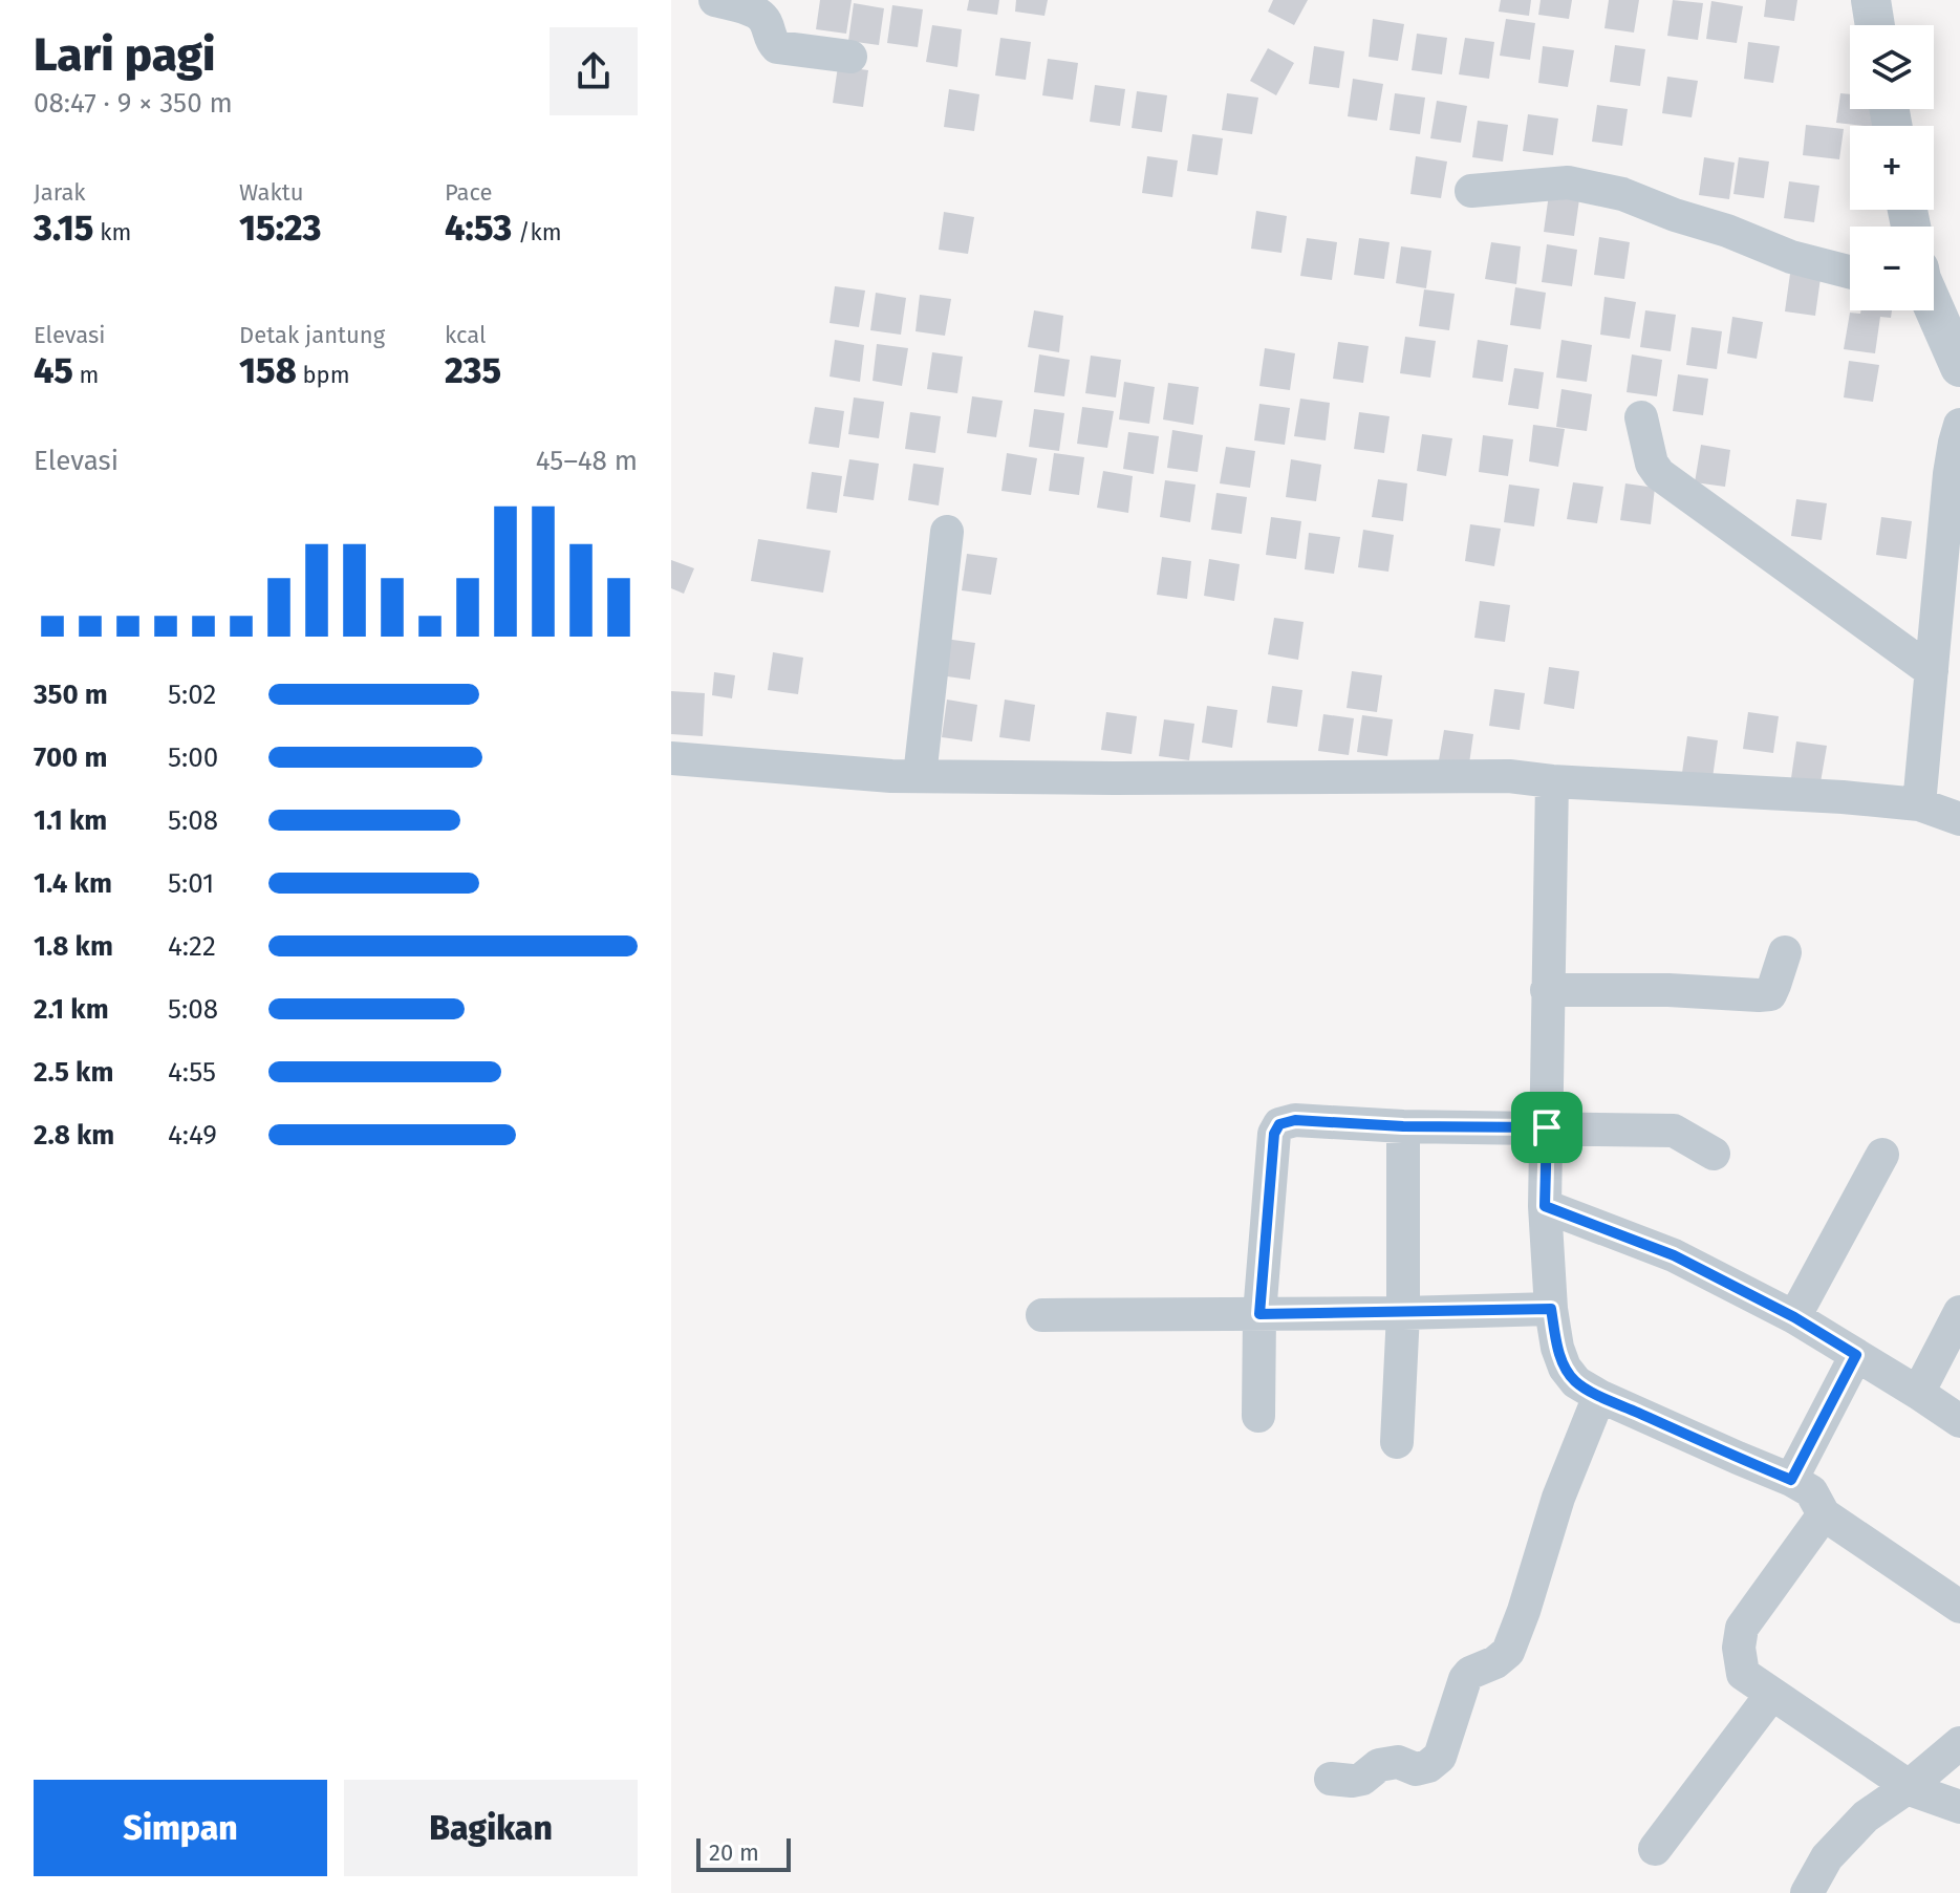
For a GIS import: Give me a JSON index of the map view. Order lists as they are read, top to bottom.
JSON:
{
  "scale_bar": "20 m",
  "page": {
    "heading": ["Lari pagi", "08:47 · 9 × 350 m"],
    "map_buttons": ["+", "−"],
    "stats": [
      ["Jarak", "3.15 km"],
      ["Waktu", "15:23"],
      ["Pace", "4:53 /km"],
      ["Elevasi", "45 m"],
      ["Detak jantung", "158 bpm"],
      ["kcal", "235"]
    ],
    "chart": ["Elevasi", "45–48 m"],
    "list": [
      {
        "name": "350 m",
        "note": "5:02"
      },
      {
        "name": "700 m",
        "note": "5:00"
      },
      {
        "name": "1.1 km",
        "note": "5:08"
      },
      {
        "name": "1.4 km",
        "note": "5:01"
      },
      {
        "name": "1.8 km",
        "note": "4:22"
      },
      {
        "name": "2.1 km",
        "note": "5:08"
      },
      {
        "name": "2.5 km",
        "note": "4:55"
      },
      {
        "name": "2.8 km",
        "note": "4:49"
      }
    ],
    "buttons": ["Simpan", "Bagikan"],
    "scale": "20 m"
  }
}
